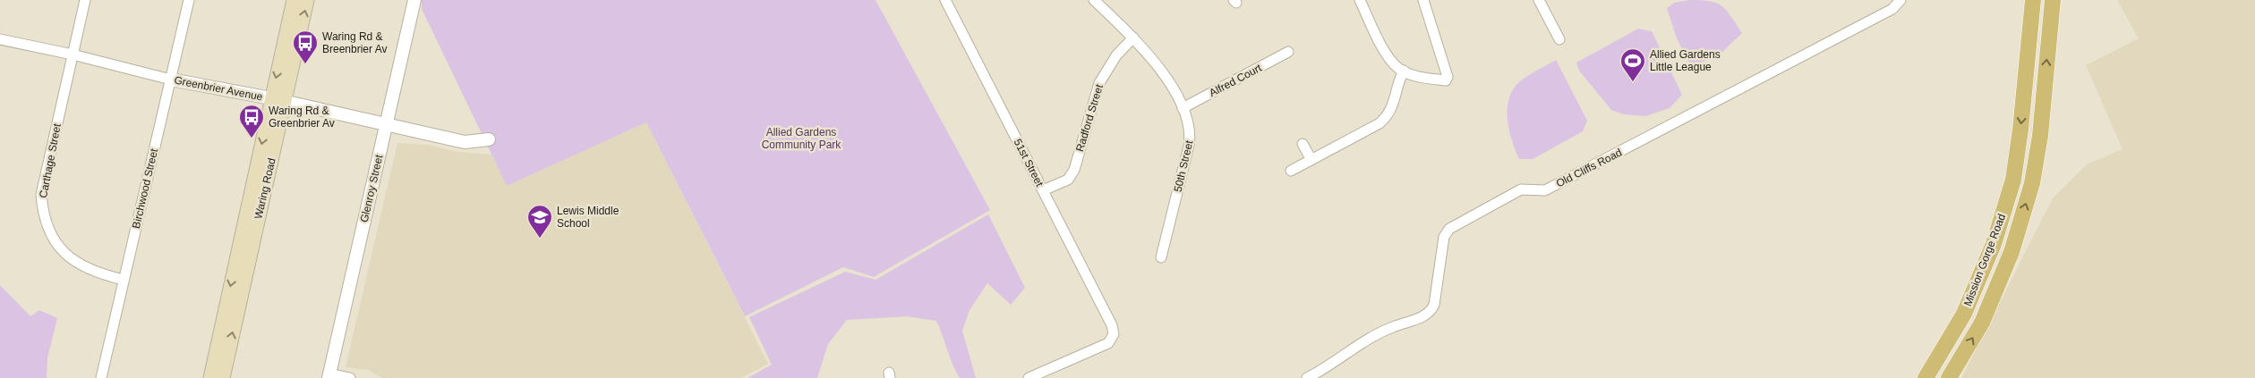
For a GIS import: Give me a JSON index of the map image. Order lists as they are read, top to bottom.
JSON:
{
  "streets": {
    "main road": ["Waring Road", "Mission Gorge Road"],
    "street": [
      "Alfred Court",
      "Greenbrier Avenue",
      "Radford Street",
      "Carthage Street",
      "51st Street",
      "50th Street",
      "Old Cliffs Road",
      "Birchwood Street",
      "Glenroy Street"
    ]
  },
  "crossings": [
    ["Alfred Court", "50th Street"],
    ["Greenbrier Avenue", "Carthage Street"],
    ["Greenbrier Avenue", "Birchwood Street"],
    ["Greenbrier Avenue", "Waring Road"],
    ["Greenbrier Avenue", "Glenroy Street"],
    ["Radford Street", "51st Street"],
    ["Radford Street", "50th Street"],
    ["Carthage Street", "Birchwood Street"]
  ],
  "parks": ["Allied Gardens Community Park"],
  "places": {
    "bus stop": ["Waring Rd & Breenbrier Av", "Waring Rd & Greenbrier Av"],
    "sports": ["Allied Gardens Little League"],
    "school or university": ["Lewis Middle School"]
  }
}
